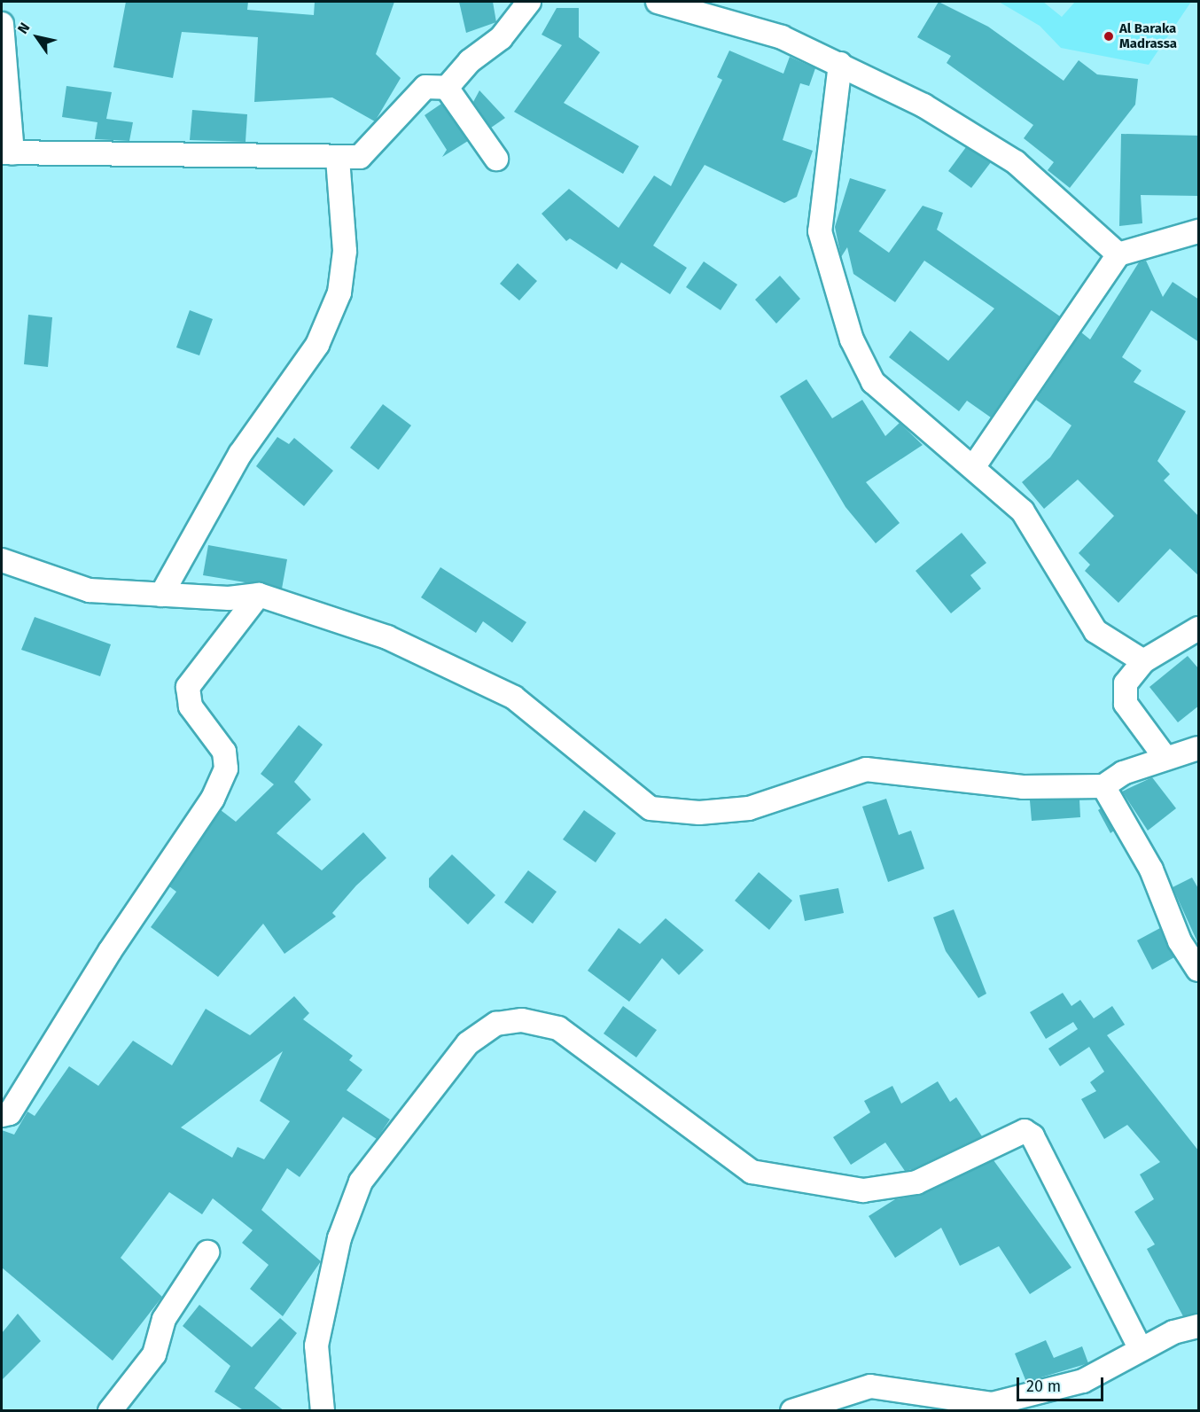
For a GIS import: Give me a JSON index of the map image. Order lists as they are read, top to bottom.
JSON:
{
  "places": ["Al Baraka Madrassa"],
  "scale_bar": "20 m",
  "north": "top left"
}
